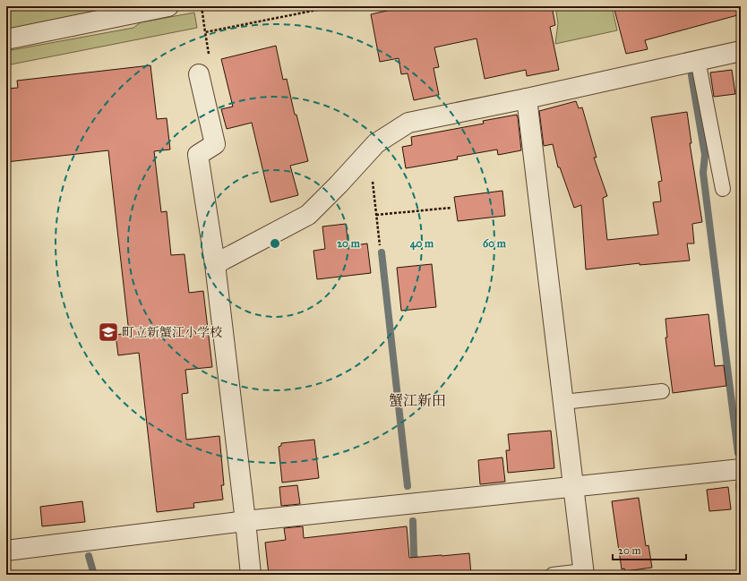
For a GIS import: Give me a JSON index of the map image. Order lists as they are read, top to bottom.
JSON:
{
  "districts": ["蟹江新田"],
  "places": {
    "school or university": ["町立新蟹江小学校"]
  },
  "scale_bar": "20 m",
  "rings": ["20 m", "40 m", "60 m"]
}
